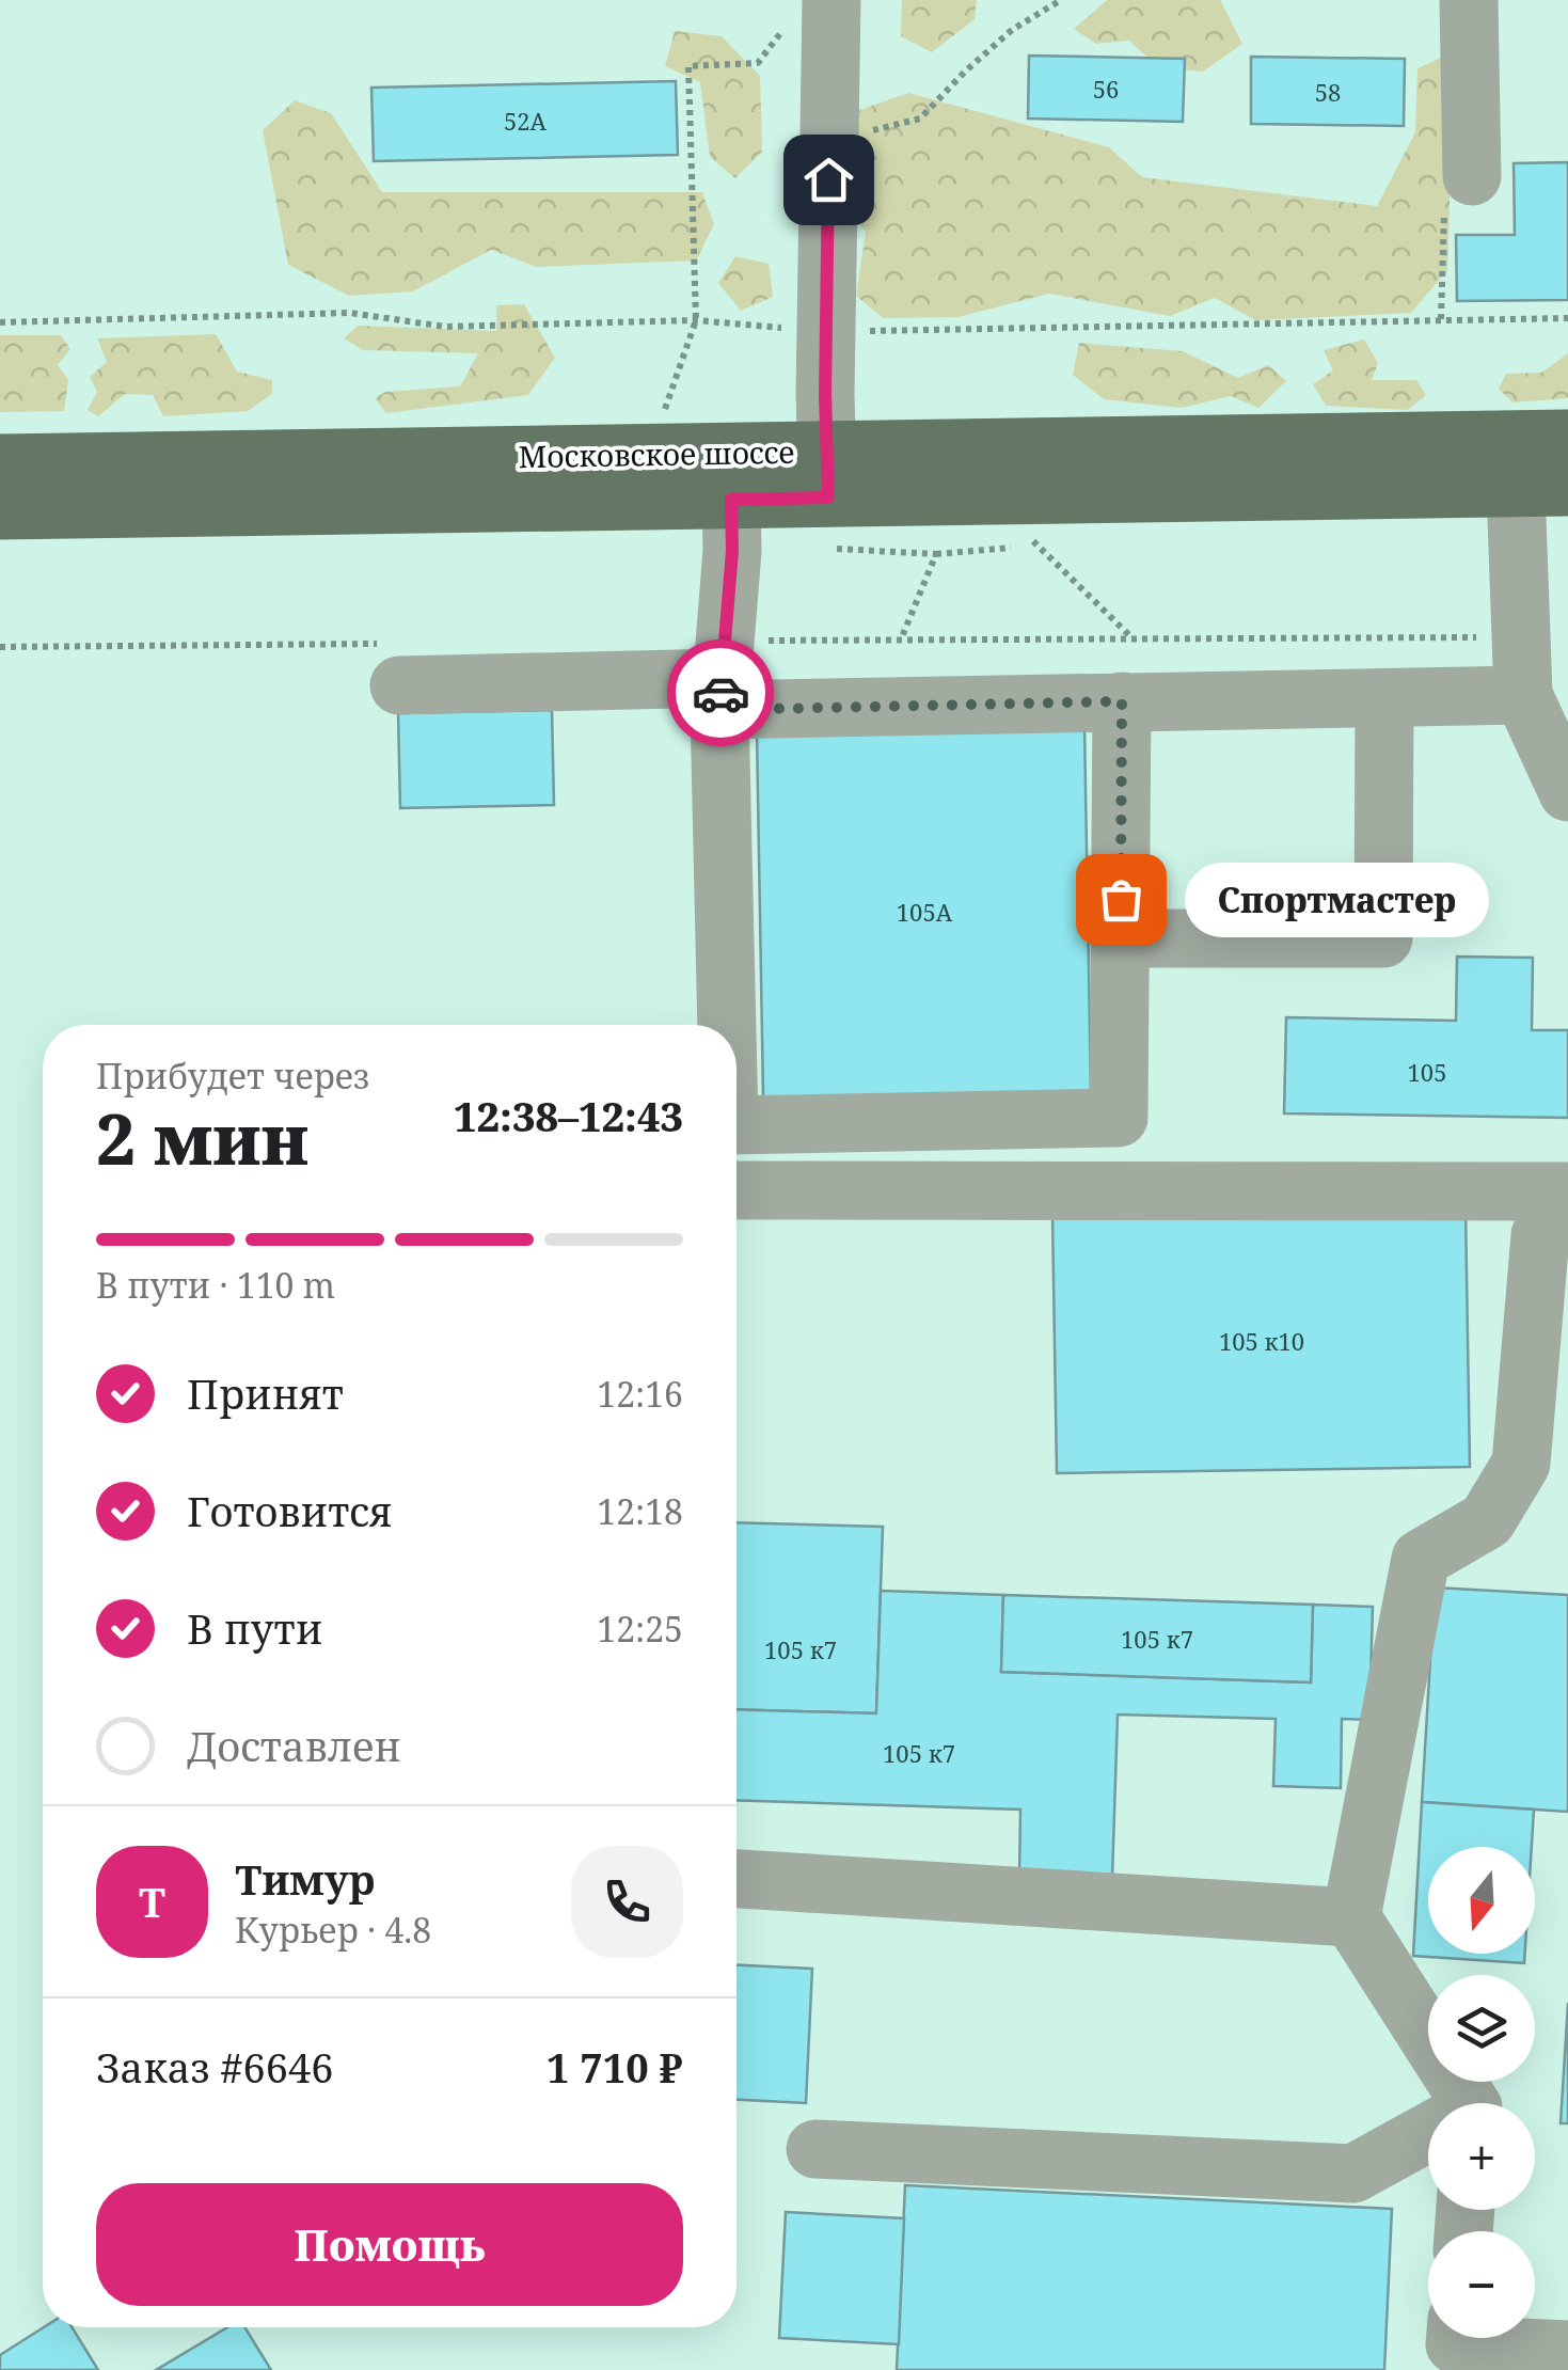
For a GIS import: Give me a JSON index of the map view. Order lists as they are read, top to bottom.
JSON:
{
  "streets": {
    "main road": ["Московское шоссе"]
  },
  "places": ["Спортмастер"],
  "house_numbers": [
    "56",
    "58",
    "52А",
    "105А",
    "105",
    "105 к10",
    "105 к7",
    "105 к7",
    "105 к7"
  ],
  "north": "bottom",
  "page": {
    "bubble": "Спортмастер",
    "heading": ["2 мин", "Прибудет через", "12:38–12:43"],
    "panel": [
      "Тимур",
      "Курьер · 4.8",
      "Заказ #6646",
      "1 710 ₽"
    ],
    "bar": "В пути · 110 m",
    "list": [
      ["Принят", "12:16"],
      ["Готовится", "12:18"],
      ["В пути", "12:25"],
      "Доставлен"
    ],
    "round": "Т",
    "map_buttons": ["+", "−"],
    "buttons": "Помощь"
  }
}
